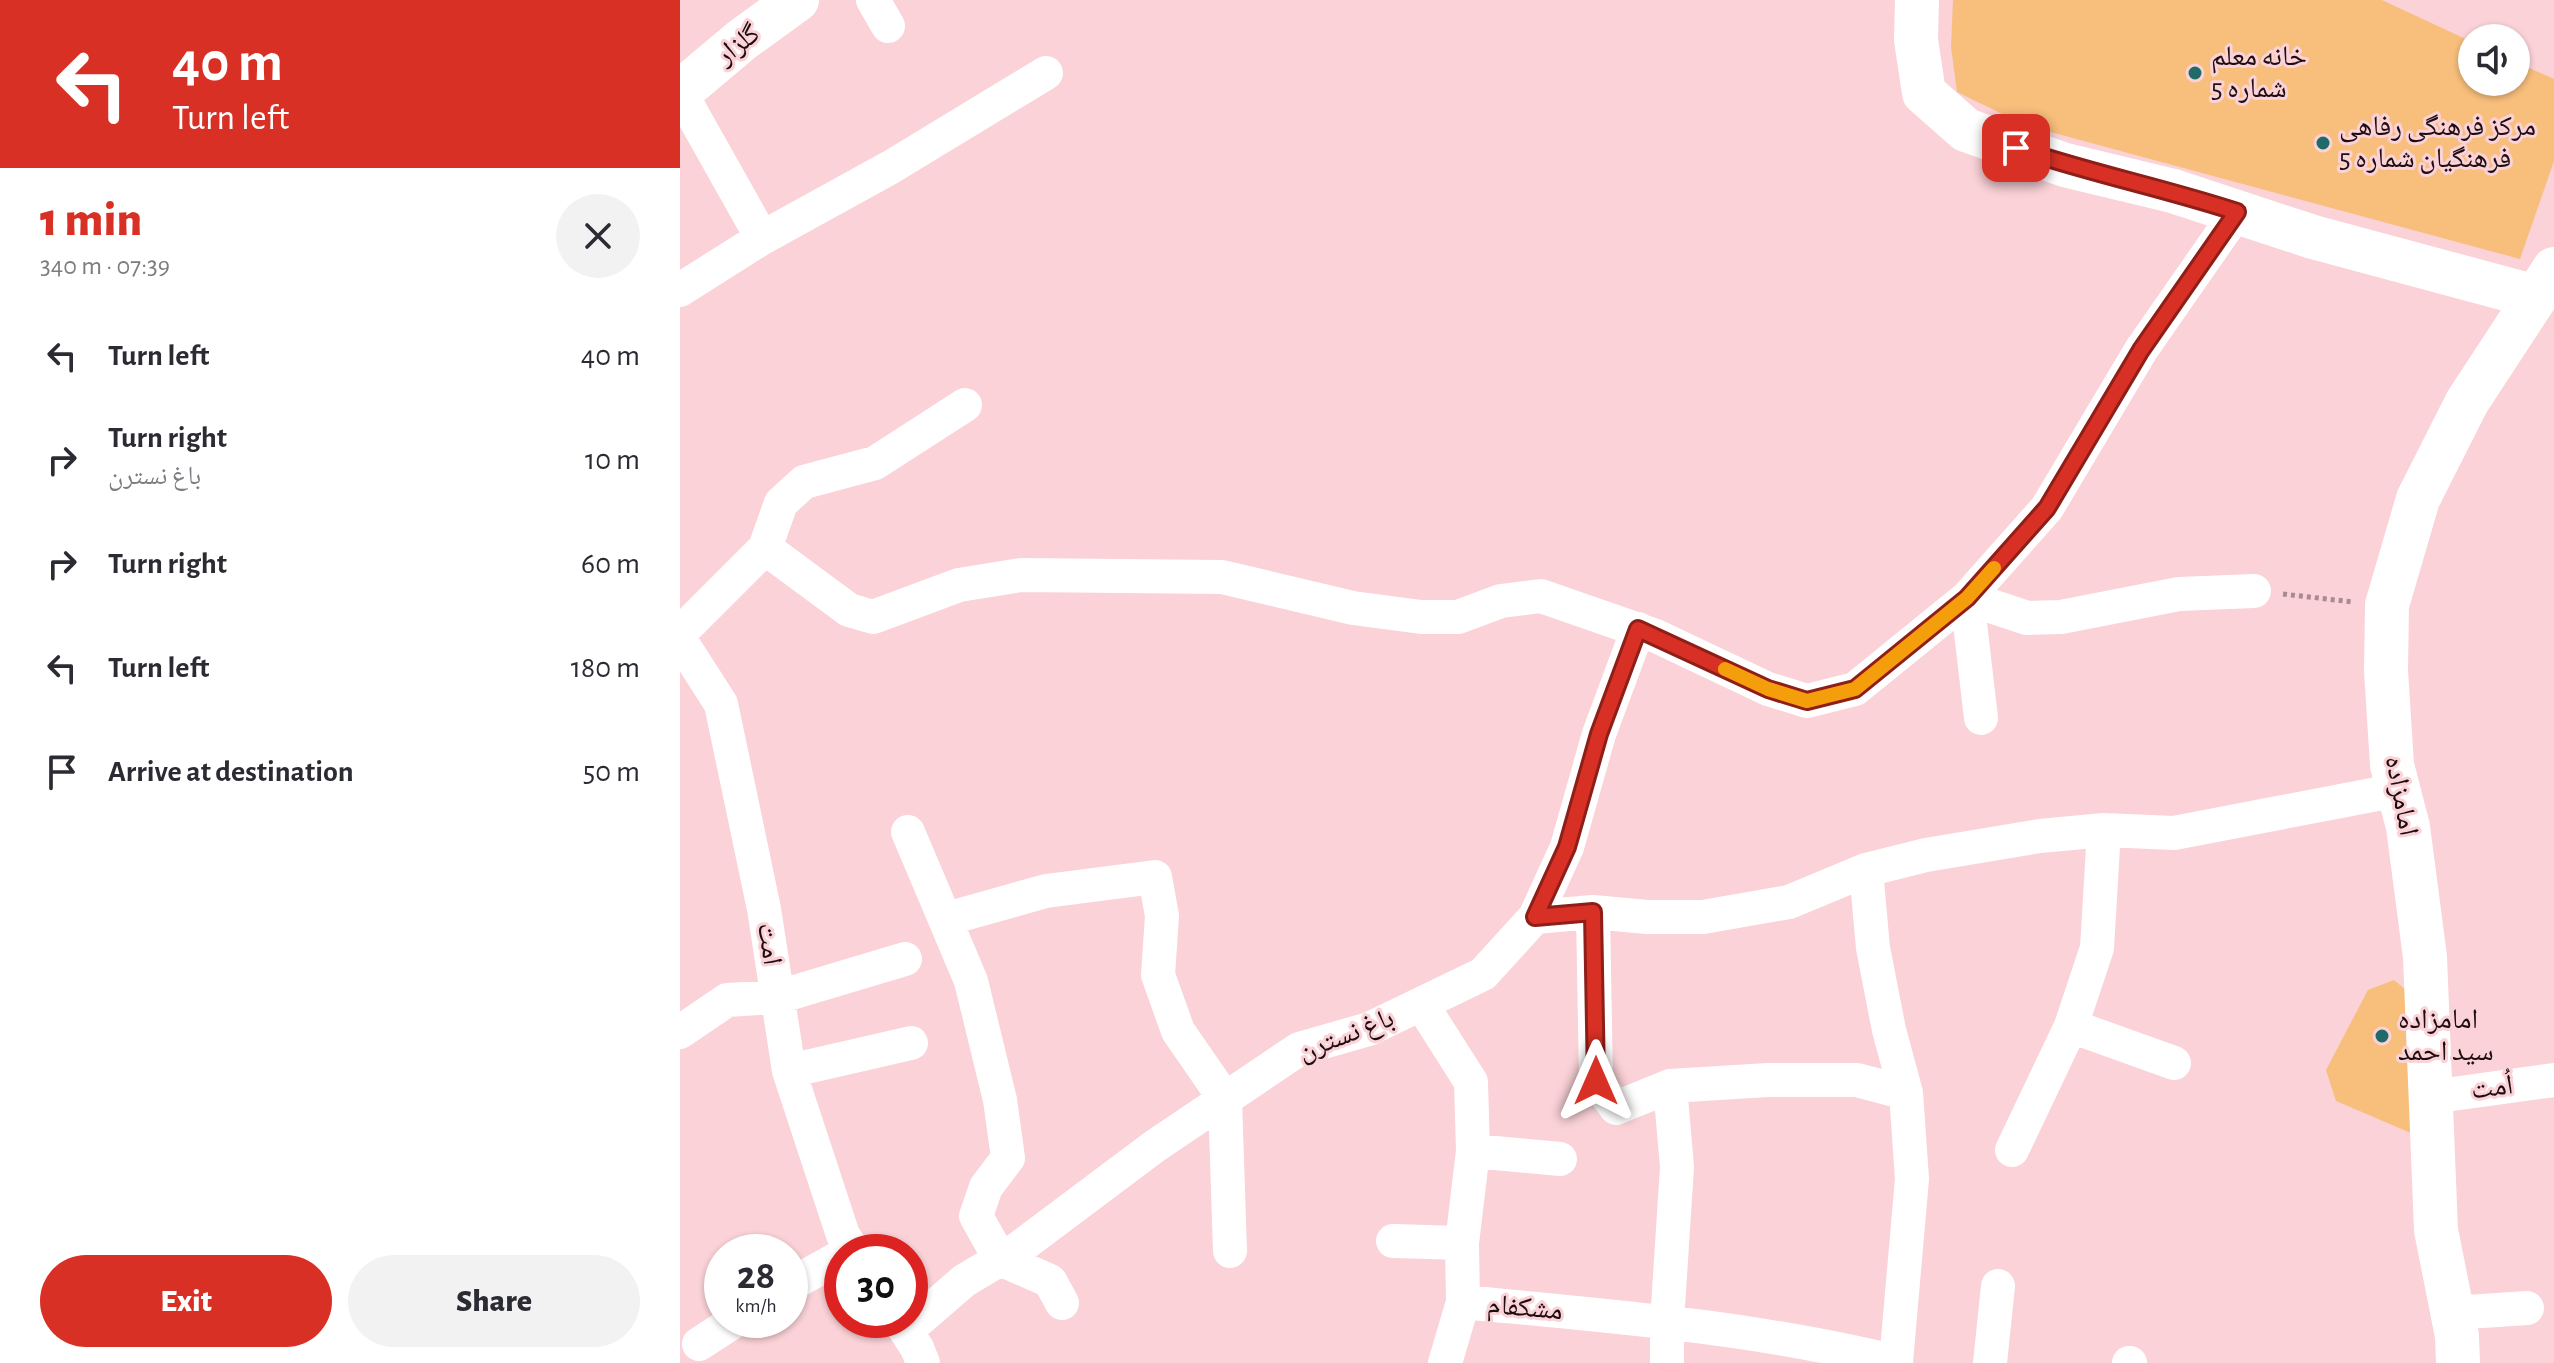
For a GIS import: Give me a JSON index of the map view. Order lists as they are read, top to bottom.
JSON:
{
  "streets": {
    "street": [
      "گلزار",
      "امامزاده",
      "امت",
      "باغ نسترن",
      "اُمت",
      "مشکفام"
    ]
  },
  "crossings": [
    ["امامزاده", "اُمت"],
    ["باغ نسترن", "مشکفام"]
  ],
  "places": ["خانه معلم شماره 5", "مرکز فرهنگی رفاهی فرهنگیان شماره 5", "امامزاده سید احمد"],
  "page": {
    "turn": ["40 m", "Turn left"],
    "heading": ["1 min", "340 m · 07:39"],
    "list": [
      {
        "name": "Turn left",
        "value": "40 m"
      },
      {
        "name": "Turn right",
        "note": "باغ نسترن",
        "value": "10 m"
      },
      {
        "name": "Turn right",
        "value": "60 m"
      },
      {
        "name": "Turn left",
        "value": "180 m"
      },
      {
        "name": "Arrive at destination",
        "value": "50 m"
      }
    ],
    "speed": "28 km/h",
    "limit": "30",
    "buttons": ["Exit", "Share"]
  }
}
